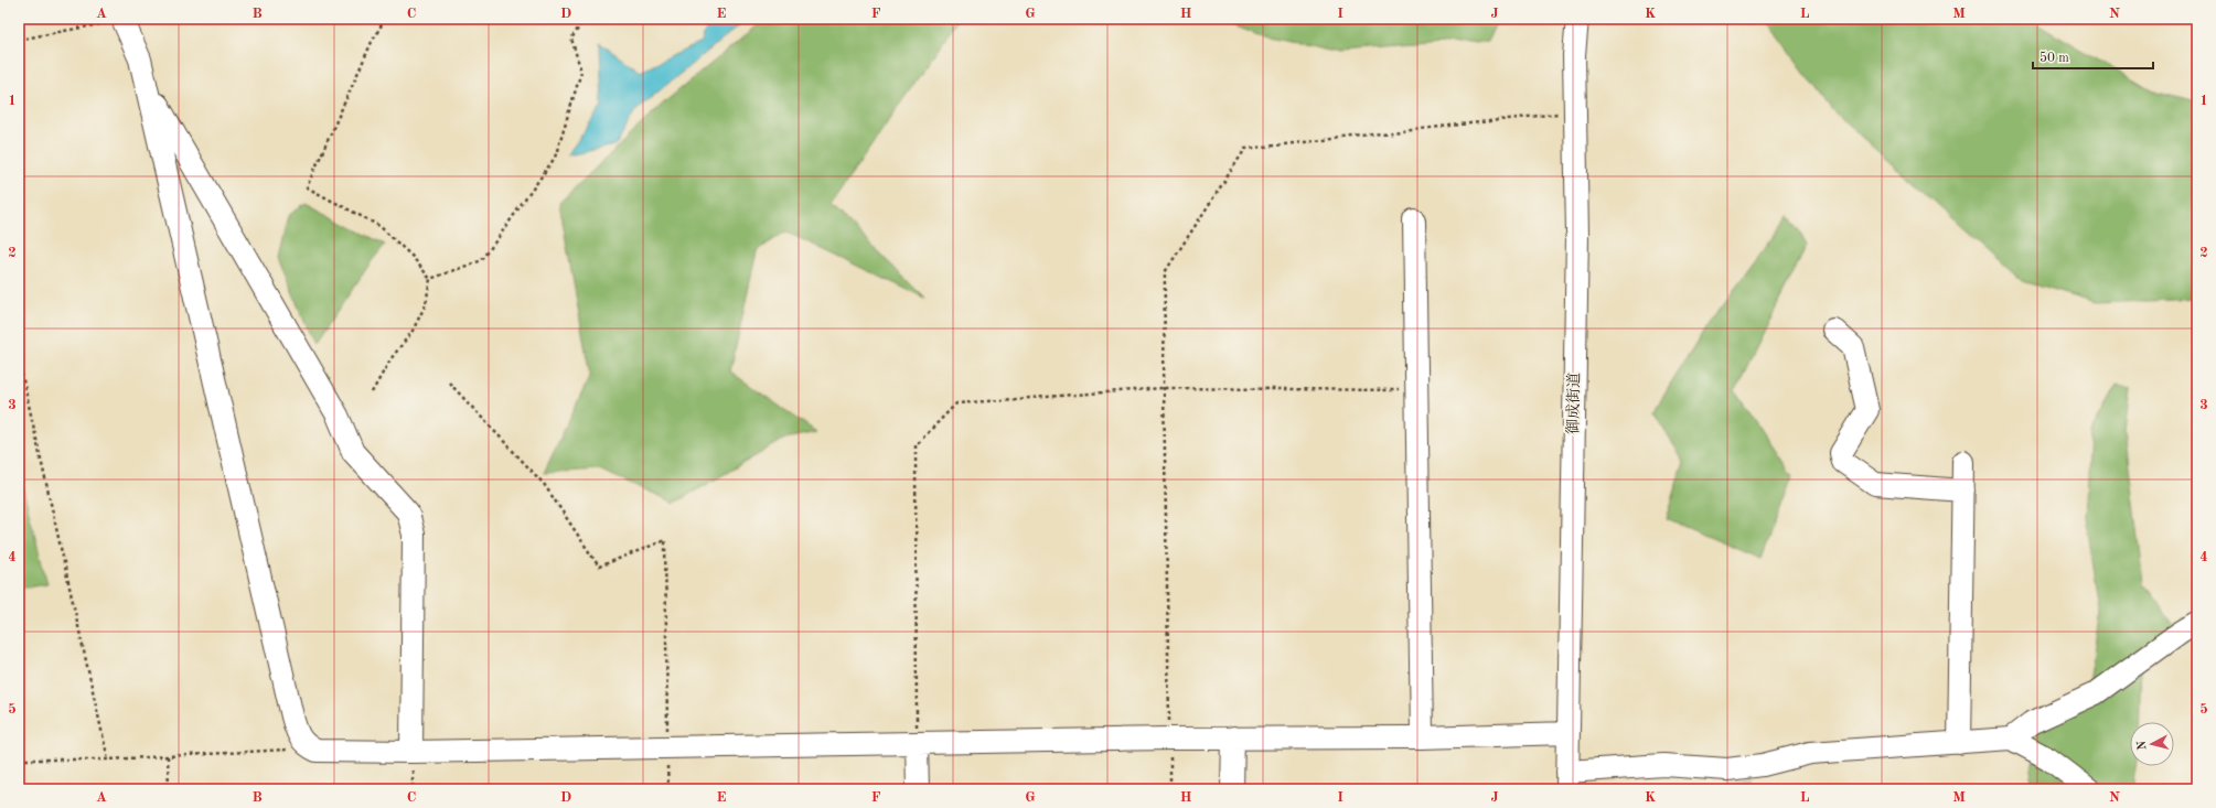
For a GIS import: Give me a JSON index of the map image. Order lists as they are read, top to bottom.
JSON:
{
  "streets": {
    "street": ["御成街道"]
  },
  "scale_bar": "50 m",
  "north": "left",
  "grid": {
    "columns": [
      "A",
      "B",
      "C",
      "D",
      "E",
      "F",
      "G",
      "H",
      "I",
      "J",
      "K",
      "L",
      "M",
      "N"
    ],
    "rows": [
      "1",
      "2",
      "3",
      "4",
      "5"
    ]
  }
}
